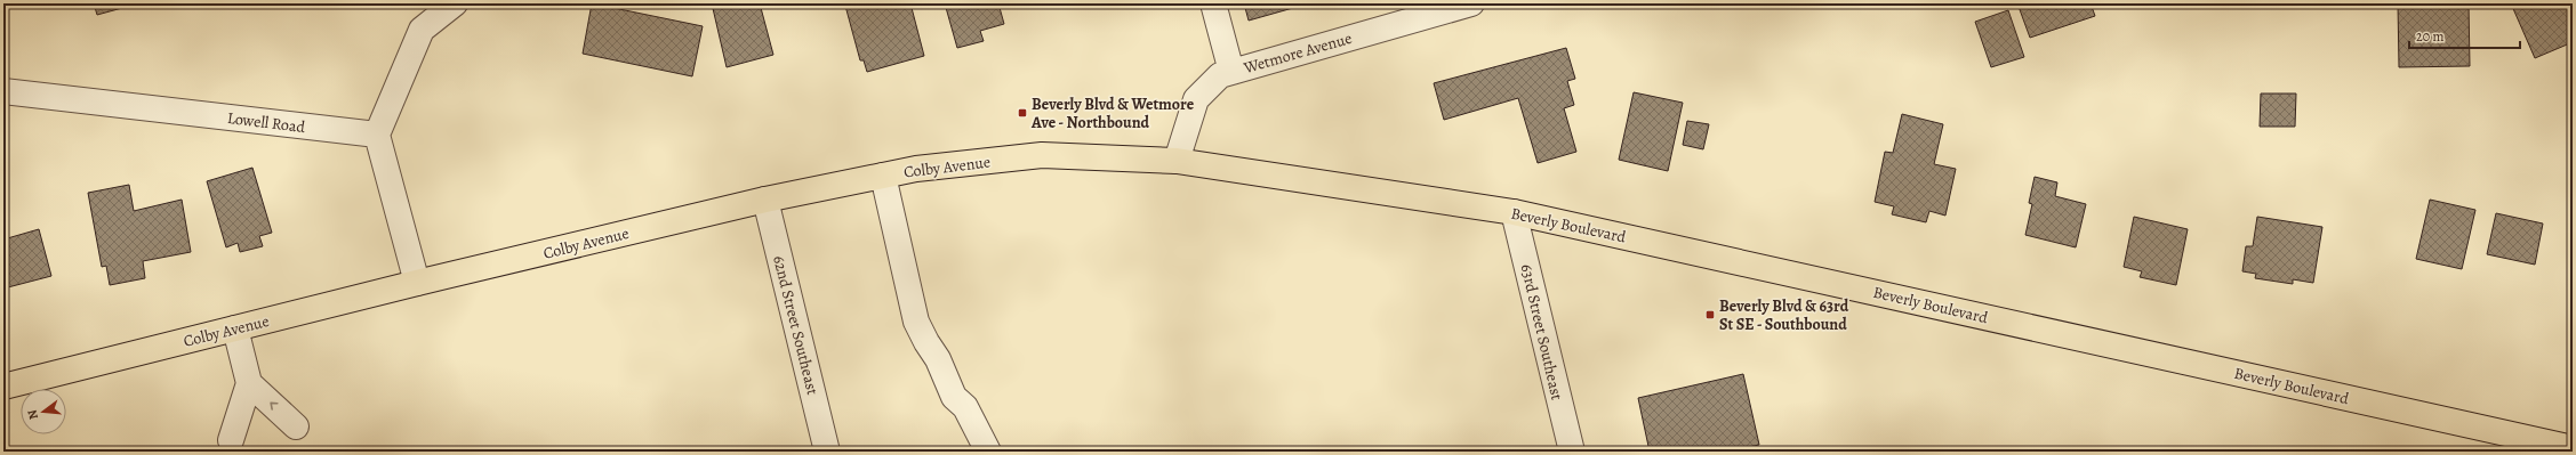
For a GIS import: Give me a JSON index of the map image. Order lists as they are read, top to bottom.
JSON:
{
  "streets": {
    "main road": ["Colby Avenue", "Beverly Boulevard"],
    "street": [
      "Wetmore Avenue",
      "Lowell Road",
      "62nd Street Southeast",
      "63rd Street Southeast"
    ]
  },
  "crossings": [
    ["Wetmore Avenue", "Colby Avenue"],
    ["Wetmore Avenue", "Beverly Boulevard"],
    ["Colby Avenue", "Beverly Boulevard"],
    ["Colby Avenue", "62nd Street Southeast"],
    ["Beverly Boulevard", "63rd Street Southeast"]
  ],
  "places": {
    "transit": ["Beverly Blvd & Wetmore Ave - Northbound", "Beverly Blvd & 63rd St SE - Southbound"]
  },
  "scale_bar": "20 m",
  "north": "left"
}
